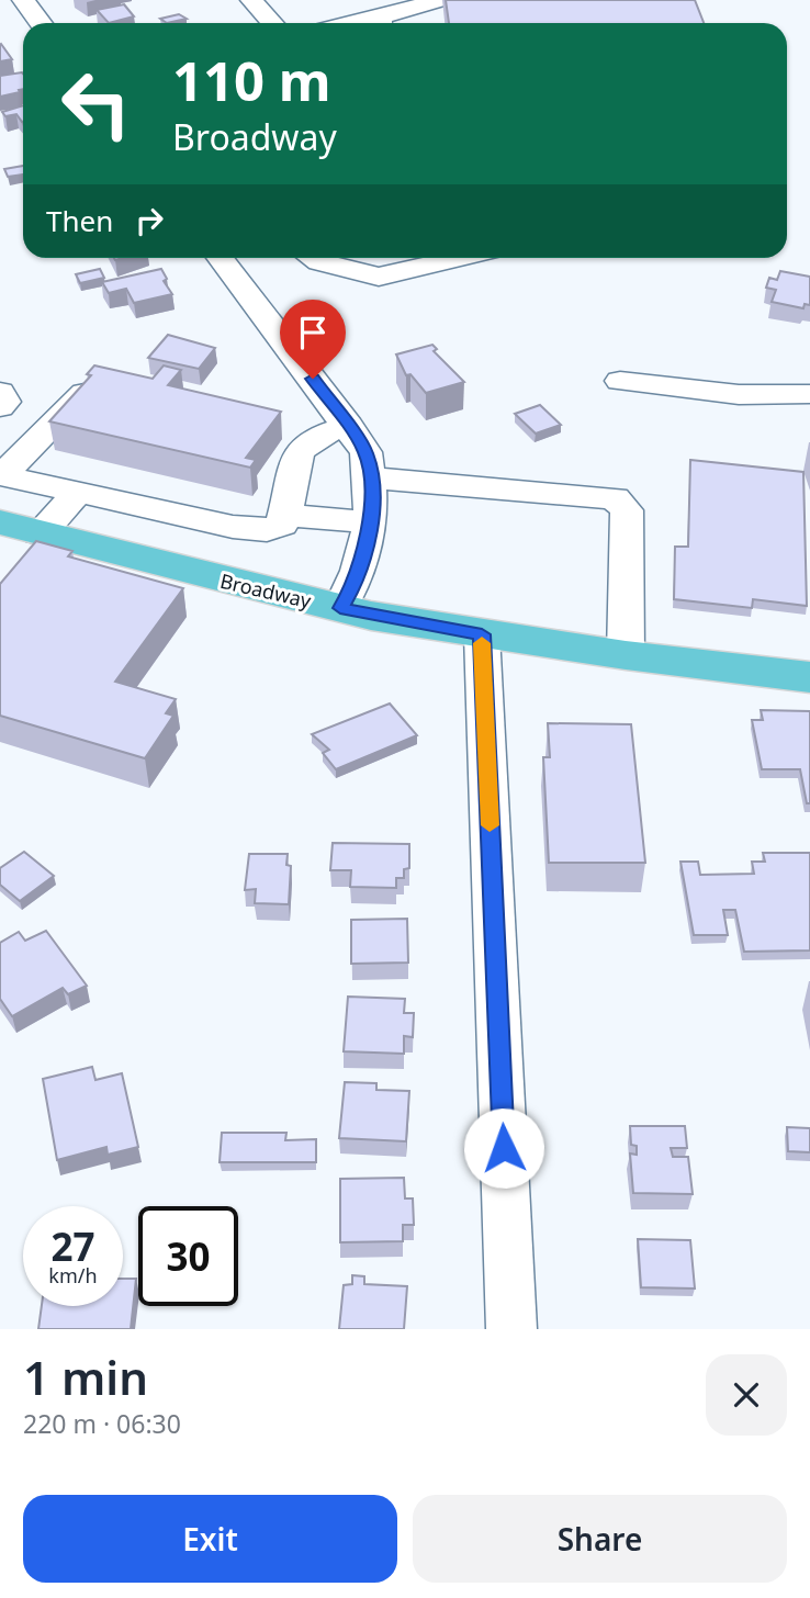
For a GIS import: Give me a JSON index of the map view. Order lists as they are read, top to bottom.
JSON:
{
  "streets": {
    "main road": ["Broadway"]
  },
  "page": {
    "turn": ["110 m", "Broadway"],
    "then": "Then",
    "speed": "27 km/h",
    "limit": "30",
    "heading": ["1 min", "220 m · 06:30"],
    "buttons": ["Exit", "Share"]
  }
}
